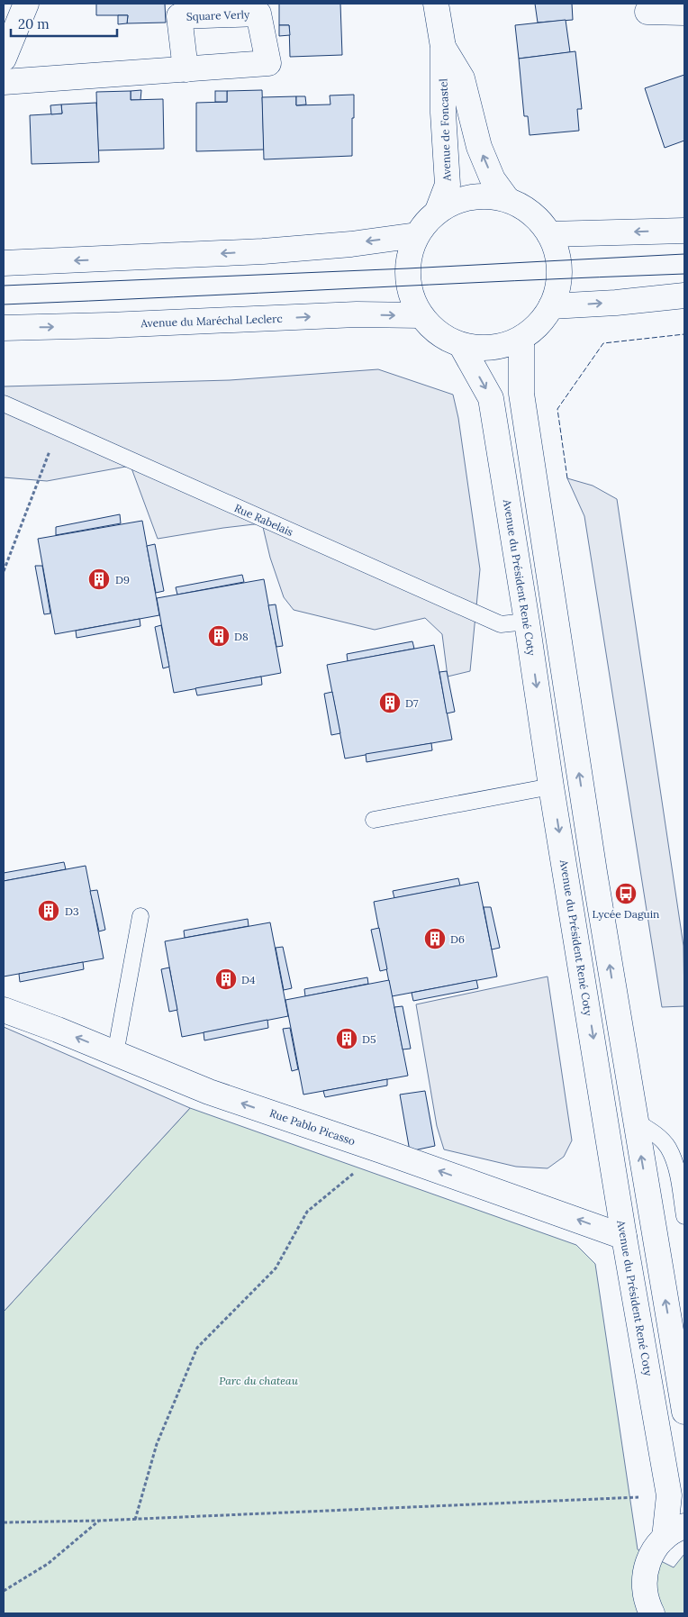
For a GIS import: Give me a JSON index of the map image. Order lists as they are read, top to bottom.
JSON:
{
  "streets": {
    "street": [
      "Avenue de Foncastel",
      "Avenue du Maréchal Leclerc",
      "Avenue du Président René Coty",
      "Rue Pablo Picasso"
    ],
    "lane": ["Rue Rabelais"]
  },
  "crossings": [
    ["Avenue de Foncastel", "Avenue du Maréchal Leclerc"],
    ["Avenue de Foncastel", "Avenue du Président René Coty"],
    ["Avenue du Maréchal Leclerc", "Avenue du Président René Coty"],
    ["Rue Rabelais", "Avenue du Président René Coty"],
    ["Avenue du Président René Coty", "Rue Pablo Picasso"]
  ],
  "one_way": ["Avenue de Foncastel", "Rue Pablo Picasso"],
  "parks": ["Parc du chateau"],
  "places": {
    "building": [
      "D9",
      "D8",
      "D7",
      "D3",
      "D6",
      "D4",
      "D5"
    ],
    "bus stop": ["Lycée Daguin"]
  },
  "scale_bar": "20 m"
}
